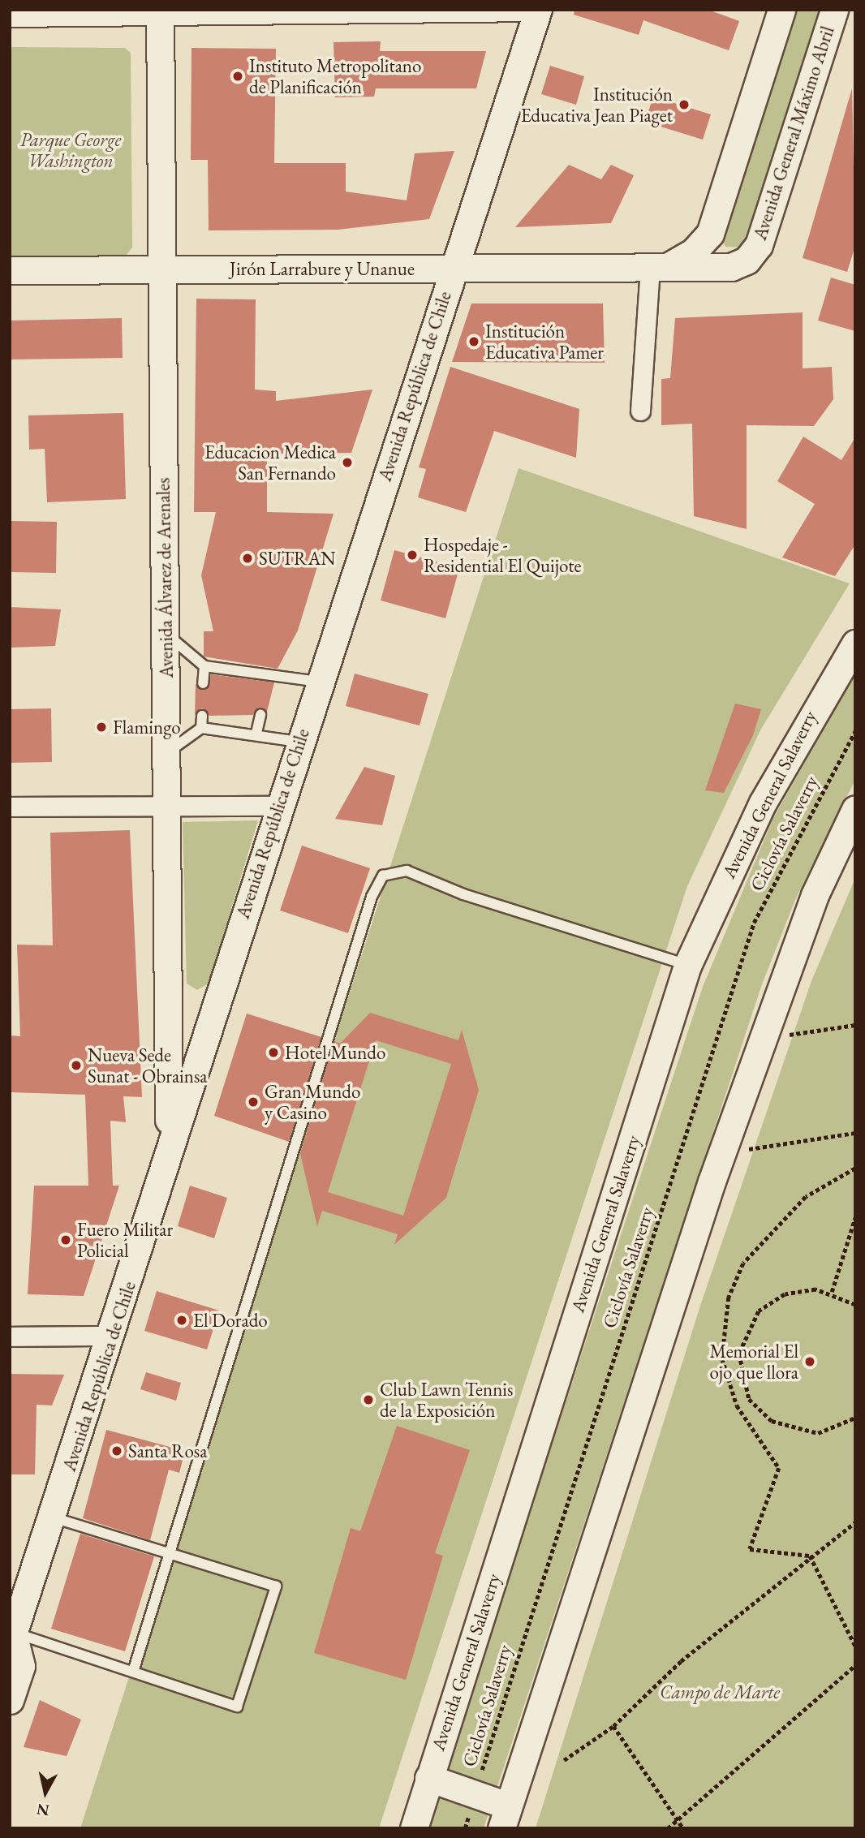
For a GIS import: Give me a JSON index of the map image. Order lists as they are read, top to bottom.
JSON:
{
  "streets": {
    "main road": [
      "Avenida General Máximo Abril",
      "Jirón Larrabure y Unanue",
      "Avenida República de Chile",
      "Avenida Álvarez de Arenales",
      "Avenida General Salaverry"
    ],
    "path": ["Ciclovía Salaverry"]
  },
  "crossings": [
    ["Avenida General Máximo Abril", "Jirón Larrabure y Unanue"],
    ["Jirón Larrabure y Unanue", "Avenida República de Chile"],
    ["Jirón Larrabure y Unanue", "Avenida Álvarez de Arenales"],
    ["Avenida República de Chile", "Avenida Álvarez de Arenales"]
  ],
  "parks": ["Parque George Washington", "Campo de Marte"],
  "places": [
    "Instituto Metropolitano de Planificación",
    "Institución Educativa Jean Piaget",
    "Institución Educativa Pamer",
    "Educacion Medica San Fernando",
    "Hospedaje - Residential El Quijote",
    "SUTRAN",
    "Flamingo",
    "Hotel Mundo",
    "Nueva Sede Sunat - Obrainsa",
    "Gran Mundo y Casino",
    "Fuero Militar Policial",
    "El Dorado",
    "Memorial El ojo que llora",
    "Club Lawn Tennis de la Exposición",
    "Santa Rosa"
  ],
  "north": "bottom"
}
